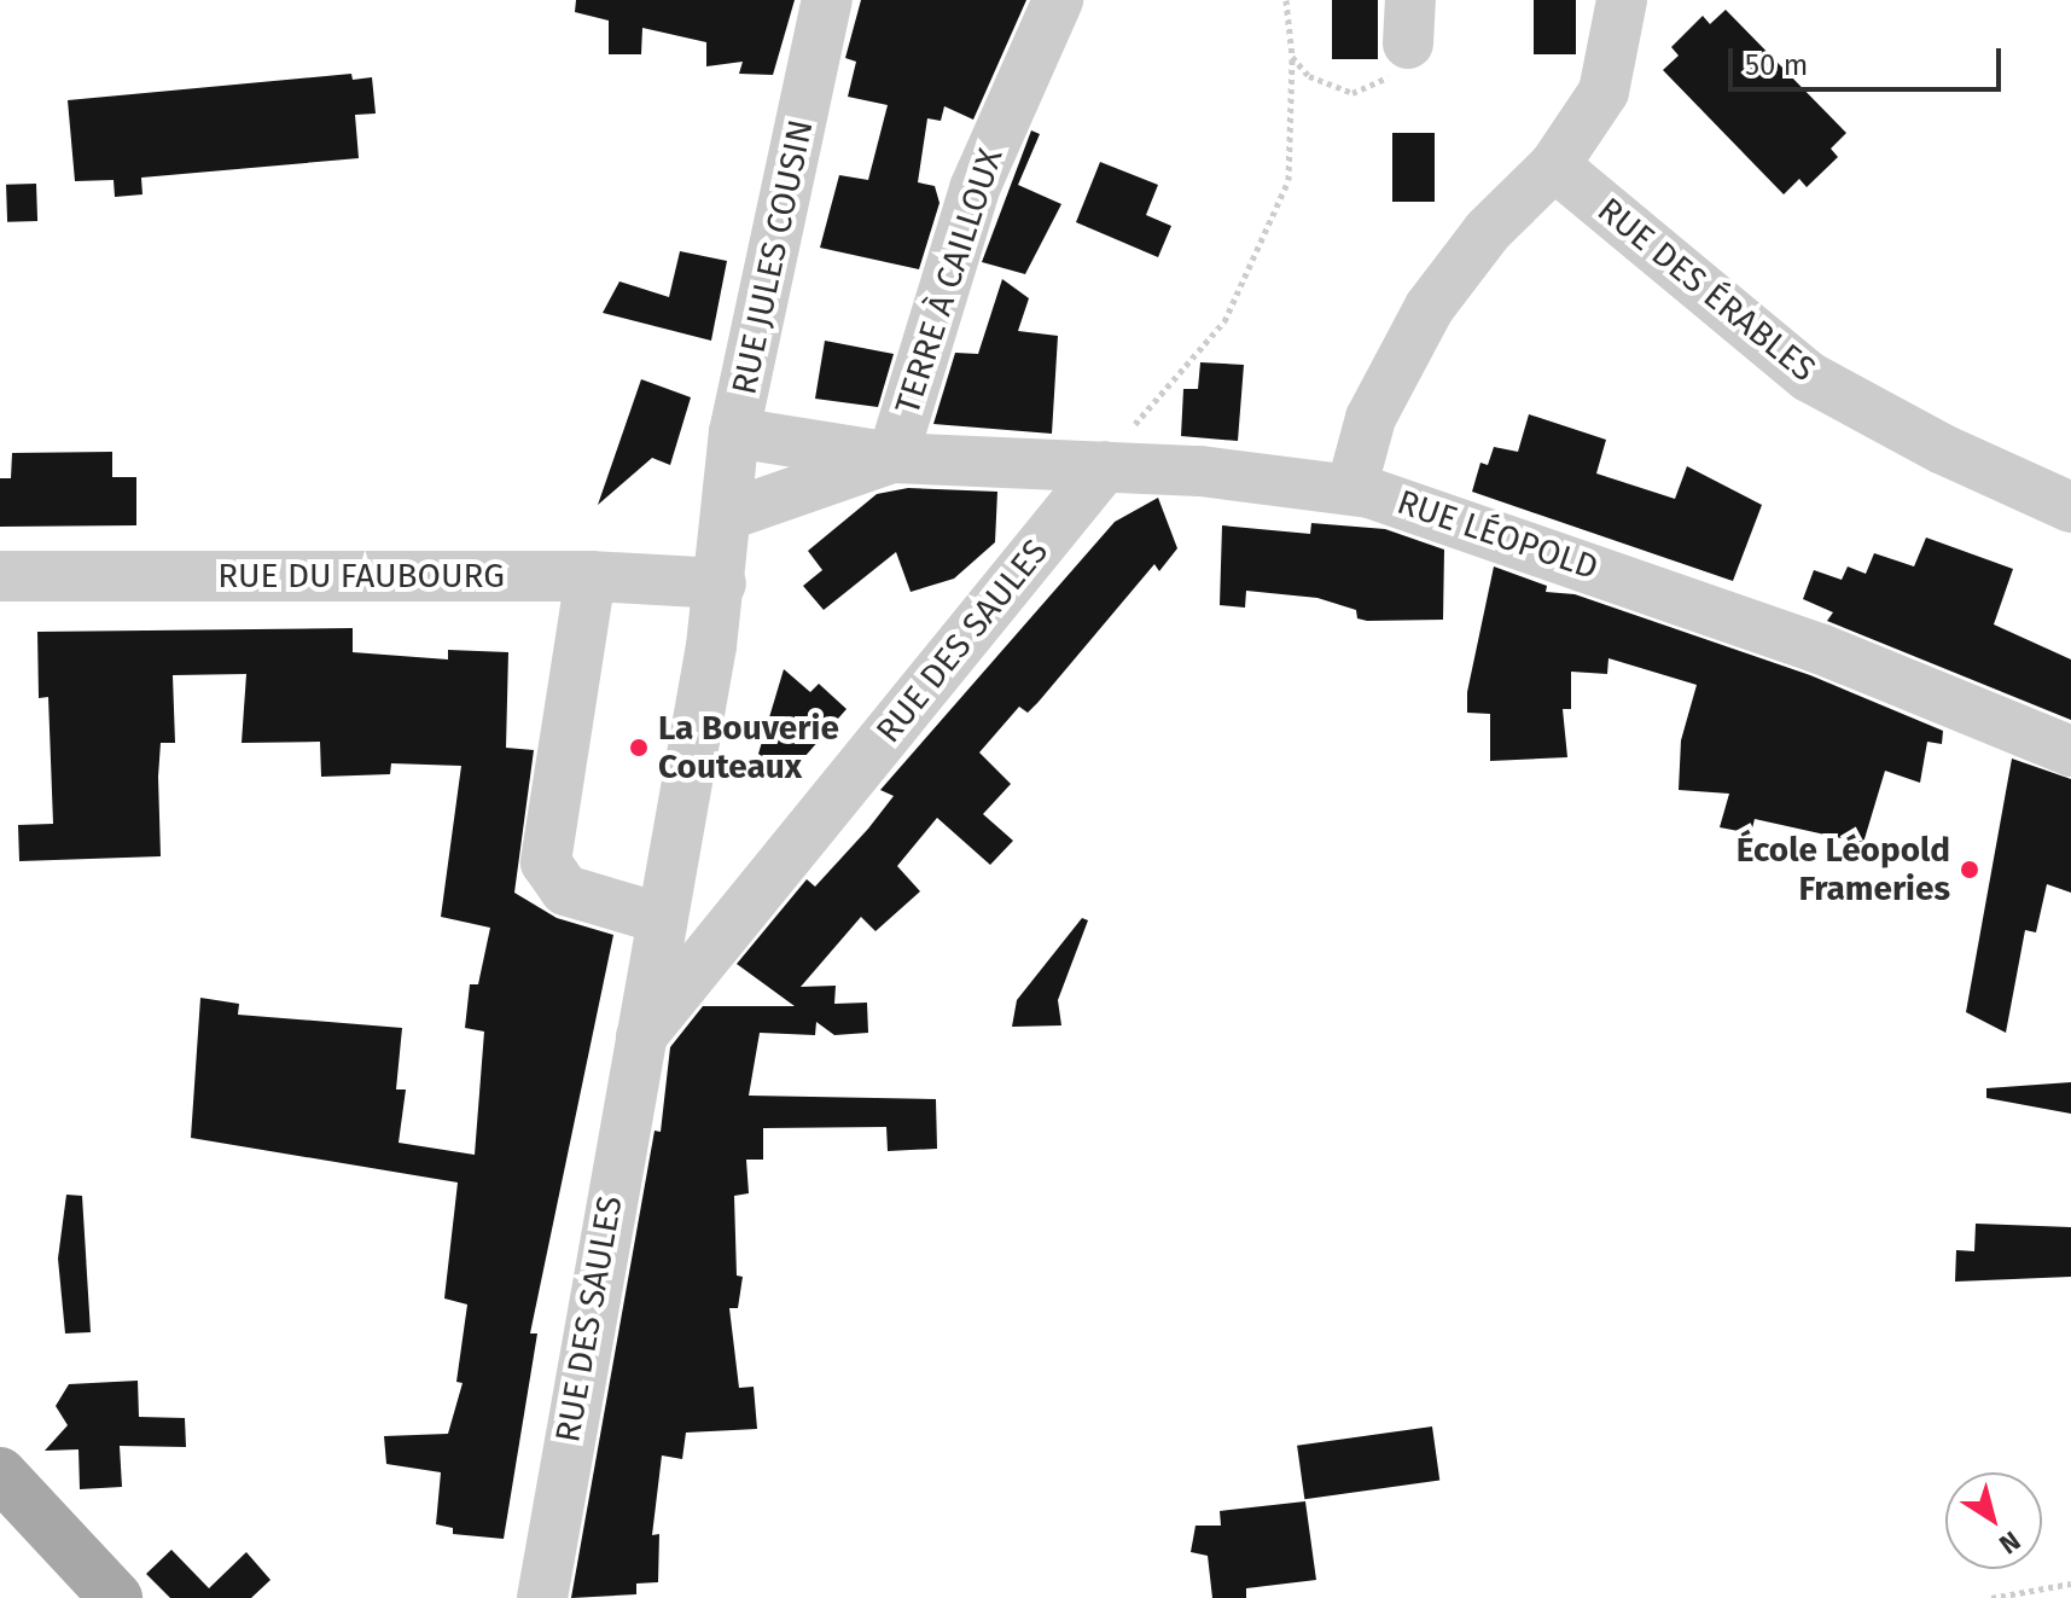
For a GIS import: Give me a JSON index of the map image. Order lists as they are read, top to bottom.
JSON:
{
  "streets": {
    "street": [
      "RUE JULES COUSIN",
      "TERRE À CAILLOUX",
      "RUE DES ÉRABLES",
      "RUE LÉOPOLD",
      "RUE DU FAUBOURG",
      "RUE DES SAULES"
    ]
  },
  "crossings": [
    ["RUE JULES COUSIN", "RUE LÉOPOLD"],
    ["RUE JULES COUSIN", "RUE DES SAULES"],
    ["TERRE À CAILLOUX", "RUE LÉOPOLD"],
    ["RUE LÉOPOLD", "RUE DES SAULES"],
    ["RUE DU FAUBOURG", "RUE DES SAULES"]
  ],
  "places": ["La Bouverie Couteaux", "École Léopold Frameries"],
  "scale_bar": "50 m",
  "north": "bottom right"
}
